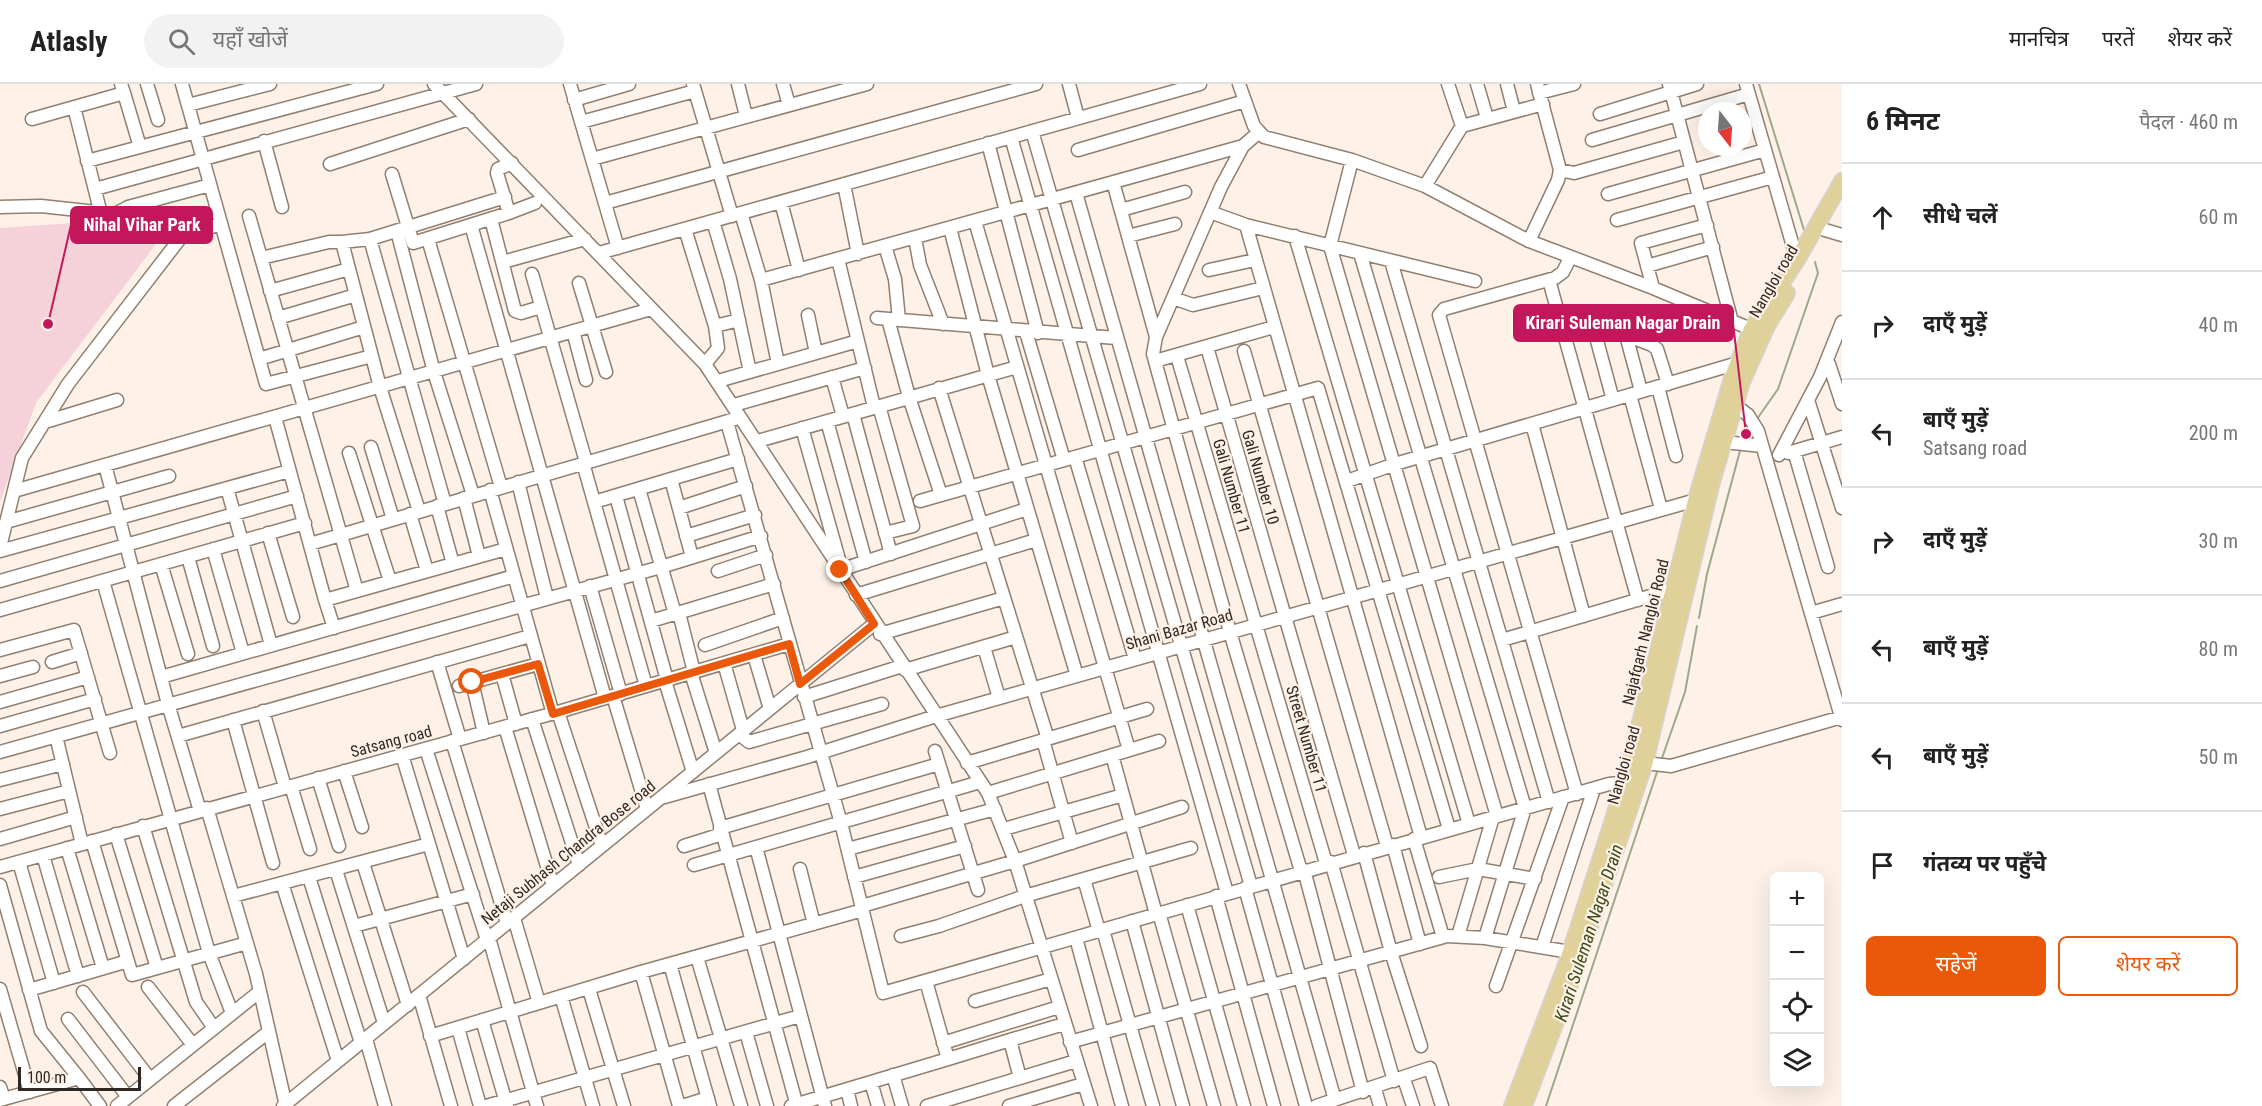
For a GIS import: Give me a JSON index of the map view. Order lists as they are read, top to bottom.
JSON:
{
  "streets": {
    "main road": ["Nangloi road", "Najafgarh Nangloi Road"],
    "street": [
      "Gali Number 10",
      "Gali Number 11",
      "Shani Bazar Road",
      "Street Number 11",
      "Satsang road",
      "Netaji Subhash Chandra Bose road"
    ]
  },
  "crossings": [
    ["Nangloi road", "Shani Bazar Road"],
    ["Nangloi road", "Najafgarh Nangloi Road"],
    ["Gali Number 10", "Shani Bazar Road"],
    ["Gali Number 11", "Shani Bazar Road"],
    ["Gali Number 11", "Street Number 11"],
    ["Shani Bazar Road", "Najafgarh Nangloi Road"],
    ["Shani Bazar Road", "Street Number 11"],
    ["Shani Bazar Road", "Netaji Subhash Chandra Bose road"]
  ],
  "water": ["Kirari Suleman Nagar Drain"],
  "places": ["Nihal Vihar Park", "Kirari Suleman Nagar Drain"],
  "scale_bar": "100 m",
  "north": "bottom",
  "page": {
    "header": "Atlasly",
    "search": "यहाँ खोजें",
    "nav": ["मानचित्र", "परतें", "शेयर करें"],
    "heading": ["6 मिनट", "पैदल · 460 m"],
    "list": [
      ["सीधे चलें", "60 m"],
      ["दाएँ मुड़ें", "40 m"],
      ["बाएँ मुड़ें", "Satsang road", "200 m"],
      ["दाएँ मुड़ें", "30 m"],
      ["बाएँ मुड़ें", "80 m"],
      ["बाएँ मुड़ें", "50 m"],
      "गंतव्य पर पहुँचे"
    ],
    "map_buttons": ["+", "−"],
    "buttons": ["सहेजें", "शेयर करें"],
    "scale": "100 m"
  }
}
